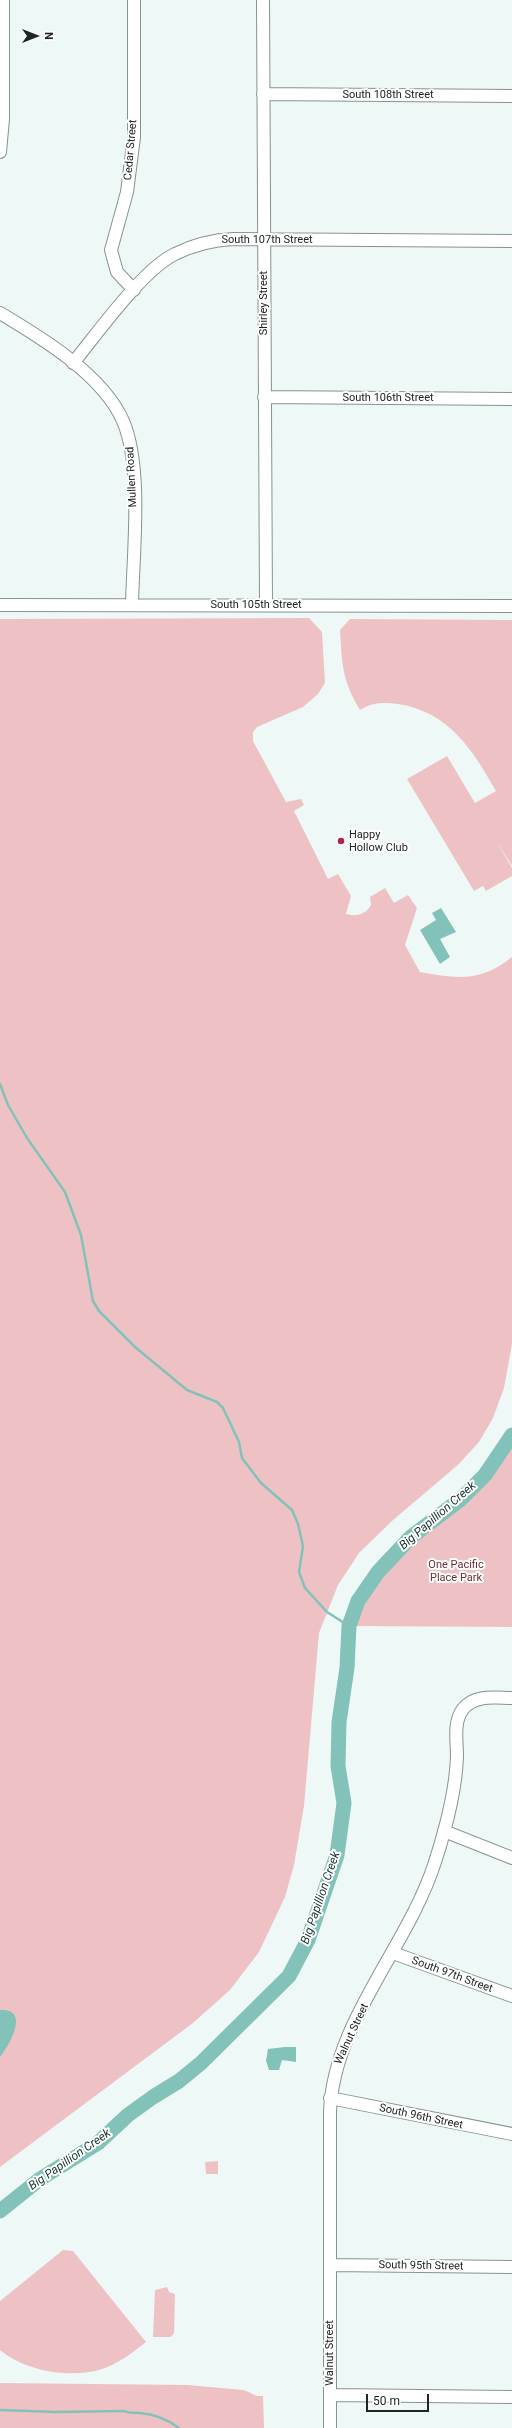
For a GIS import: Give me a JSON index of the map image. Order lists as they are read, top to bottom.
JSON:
{
  "streets": {
    "street": [
      "South 108th Street",
      "Cedar Street",
      "South 107th Street",
      "Shirley Street",
      "South 106th Street",
      "Mullen Road",
      "South 105th Street",
      "South 97th Street",
      "Walnut Street",
      "South 96th Street",
      "South 95th Street"
    ]
  },
  "crossings": [
    ["South 108th Street", "Shirley Street"],
    ["Cedar Street", "South 107th Street"],
    ["South 107th Street", "Shirley Street"],
    ["South 107th Street", "Mullen Road"],
    ["Shirley Street", "South 106th Street"],
    ["Shirley Street", "South 105th Street"],
    ["Mullen Road", "South 105th Street"],
    ["South 97th Street", "Walnut Street"],
    ["Walnut Street", "South 96th Street"],
    ["Walnut Street", "South 95th Street"]
  ],
  "water": ["Big Papillion Creek"],
  "parks": ["One Pacific Place Park"],
  "places": ["Happy Hollow Club"],
  "scale_bar": "50 m",
  "north": "right"
}
